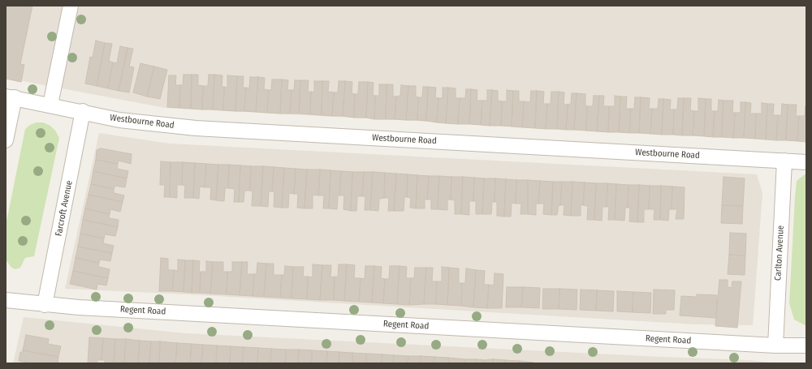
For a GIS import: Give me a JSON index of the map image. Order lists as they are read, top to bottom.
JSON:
{
  "streets": {
    "street": [
      "Westbourne Road",
      "Farcroft Avenue",
      "Carlton Avenue",
      "Regent Road"
    ]
  },
  "crossings": [
    ["Westbourne Road", "Farcroft Avenue"],
    ["Westbourne Road", "Carlton Avenue"],
    ["Farcroft Avenue", "Regent Road"],
    ["Carlton Avenue", "Regent Road"]
  ]
}
